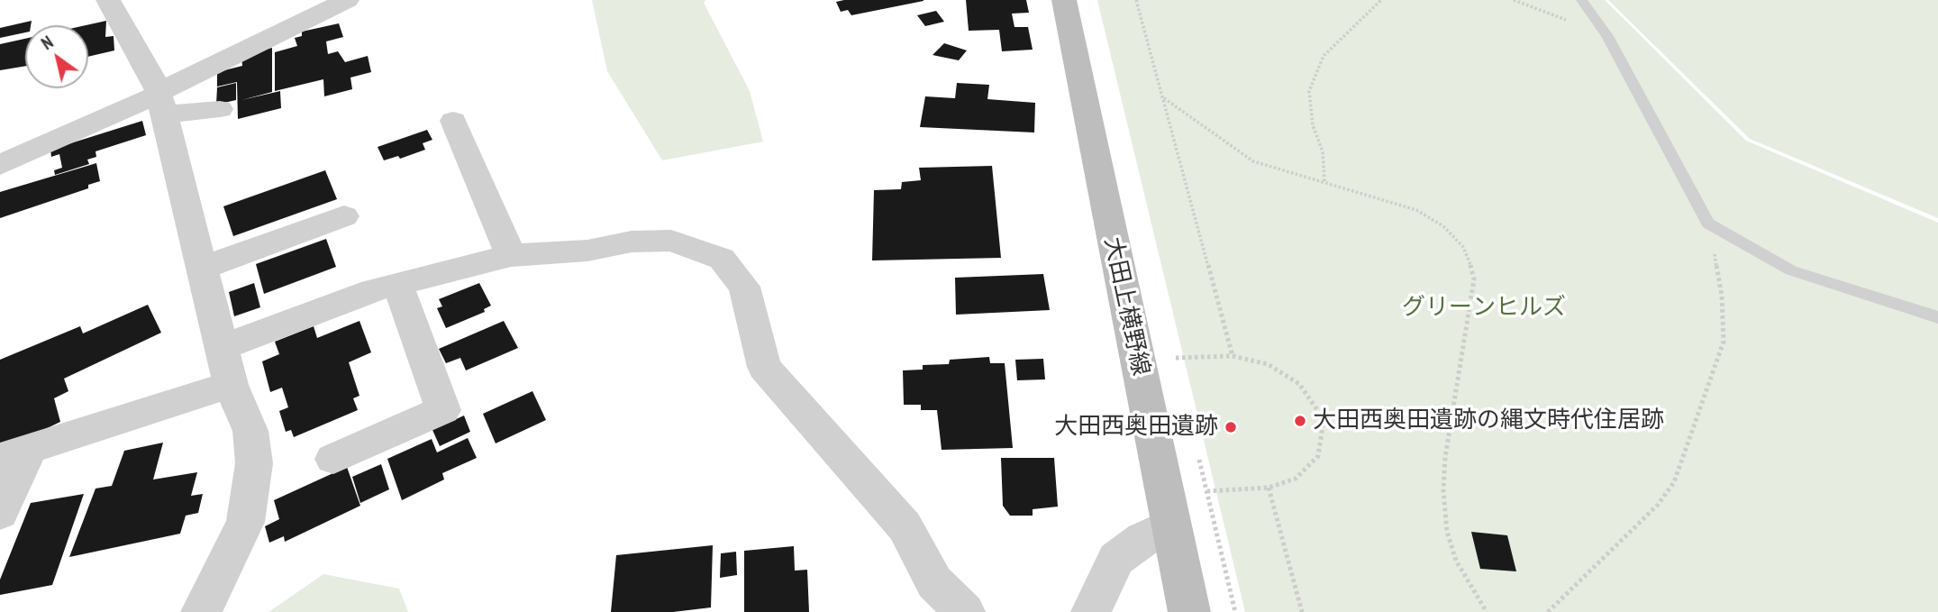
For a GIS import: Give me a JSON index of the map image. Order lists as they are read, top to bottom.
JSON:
{
  "streets": {
    "main road": ["大田上横野線"]
  },
  "parks": ["グリーンヒルズ"],
  "places": ["大田西奥田遺跡の縄文時代住居跡", "大田西奥田遺跡"],
  "north": "top left"
}
